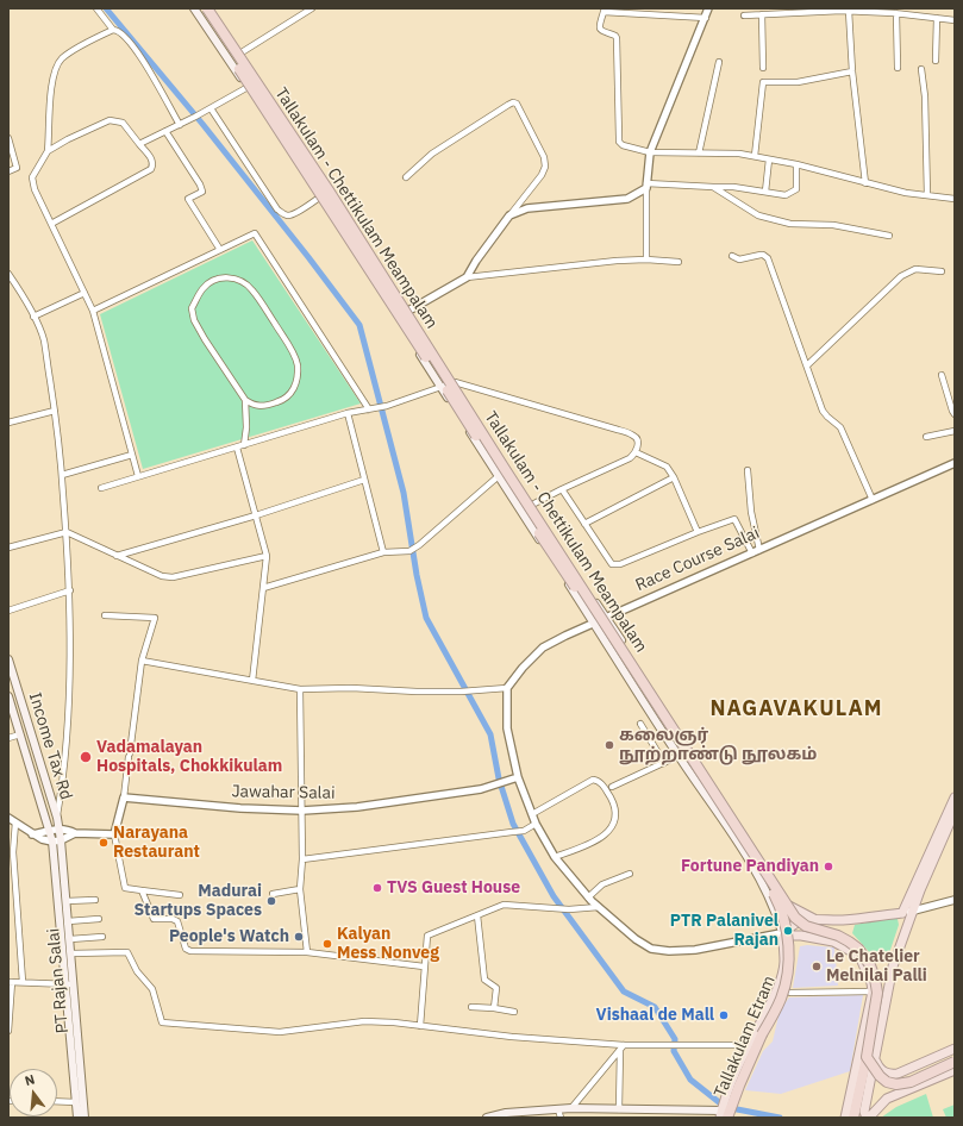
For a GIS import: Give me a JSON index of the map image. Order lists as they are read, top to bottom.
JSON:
{
  "streets": {
    "highway": ["Tallakulam - Chettikulam Meampalam", "Tallakulam Etram"],
    "main road": ["Income Tax Rd", "PT Rajan Salai"],
    "street": ["Race Course Salai", "Jawahar Salai"]
  },
  "crossings": [
    ["Tallakulam - Chettikulam Meampalam", "Tallakulam Etram"],
    ["Income Tax Rd", "PT Rajan Salai"]
  ],
  "districts": ["NAGAVAKULAM"],
  "places": [
    "கலைஞர் நூற்றாண்டு நூலகம்",
    "Vadamalayan Hospitals, Chokkikulam",
    "Narayana Restaurant",
    "Fortune Pandiyan",
    "TVS Guest House",
    "Madurai Startups Spaces",
    "PTR Palanivel Rajan",
    "People's Watch",
    "Kalyan Mess Nonveg",
    "Le Chatelier Melnilai Palli",
    "Vishaal de Mall"
  ],
  "north": "top"
}
